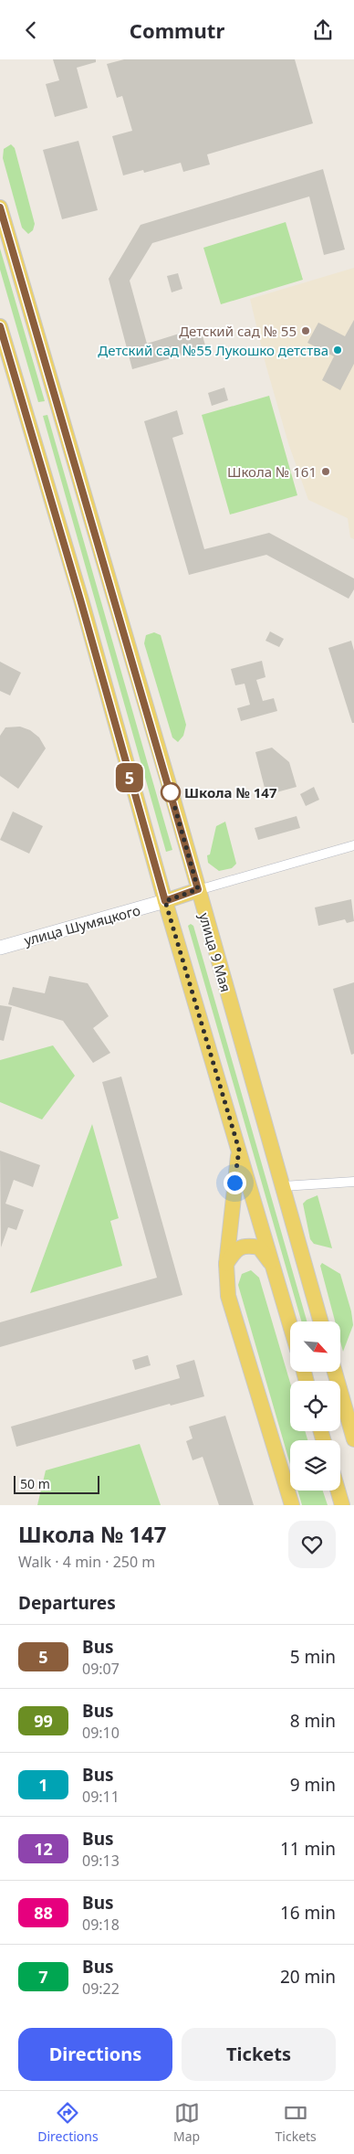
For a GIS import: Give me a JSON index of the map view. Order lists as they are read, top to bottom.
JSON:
{
  "streets": {
    "main road": ["улица 9 Мая"],
    "street": ["улица Шумяцкого"]
  },
  "places": [
    "Детский сад № 55",
    "Детский сад №55 Лукошко детства",
    "Школа № 161",
    "Школа № 147"
  ],
  "lines": ["bus line 5"],
  "scale_bar": "50 m",
  "north": "bottom right",
  "page": {
    "header": "Commutr",
    "on_map": "5",
    "scale": "50 m",
    "heading": [
      ["Школа № 147", "Walk · 4 min · 250 m"],
      "Departures"
    ],
    "list": [
      {
        "mark": "5",
        "name": "Bus",
        "note": "09:07",
        "value": "5 min"
      },
      {
        "mark": "99",
        "name": "Bus",
        "note": "09:10",
        "value": "8 min"
      },
      {
        "mark": "1",
        "name": "Bus",
        "note": "09:11",
        "value": "9 min"
      },
      {
        "mark": "12",
        "name": "Bus",
        "note": "09:13",
        "value": "11 min"
      },
      {
        "mark": "88",
        "name": "Bus",
        "note": "09:18",
        "value": "16 min"
      },
      {
        "mark": "7",
        "name": "Bus",
        "note": "09:22",
        "value": "20 min"
      }
    ],
    "buttons": ["Directions", "Tickets"],
    "tabs": ["Directions", "Map", "Tickets"]
  }
}
